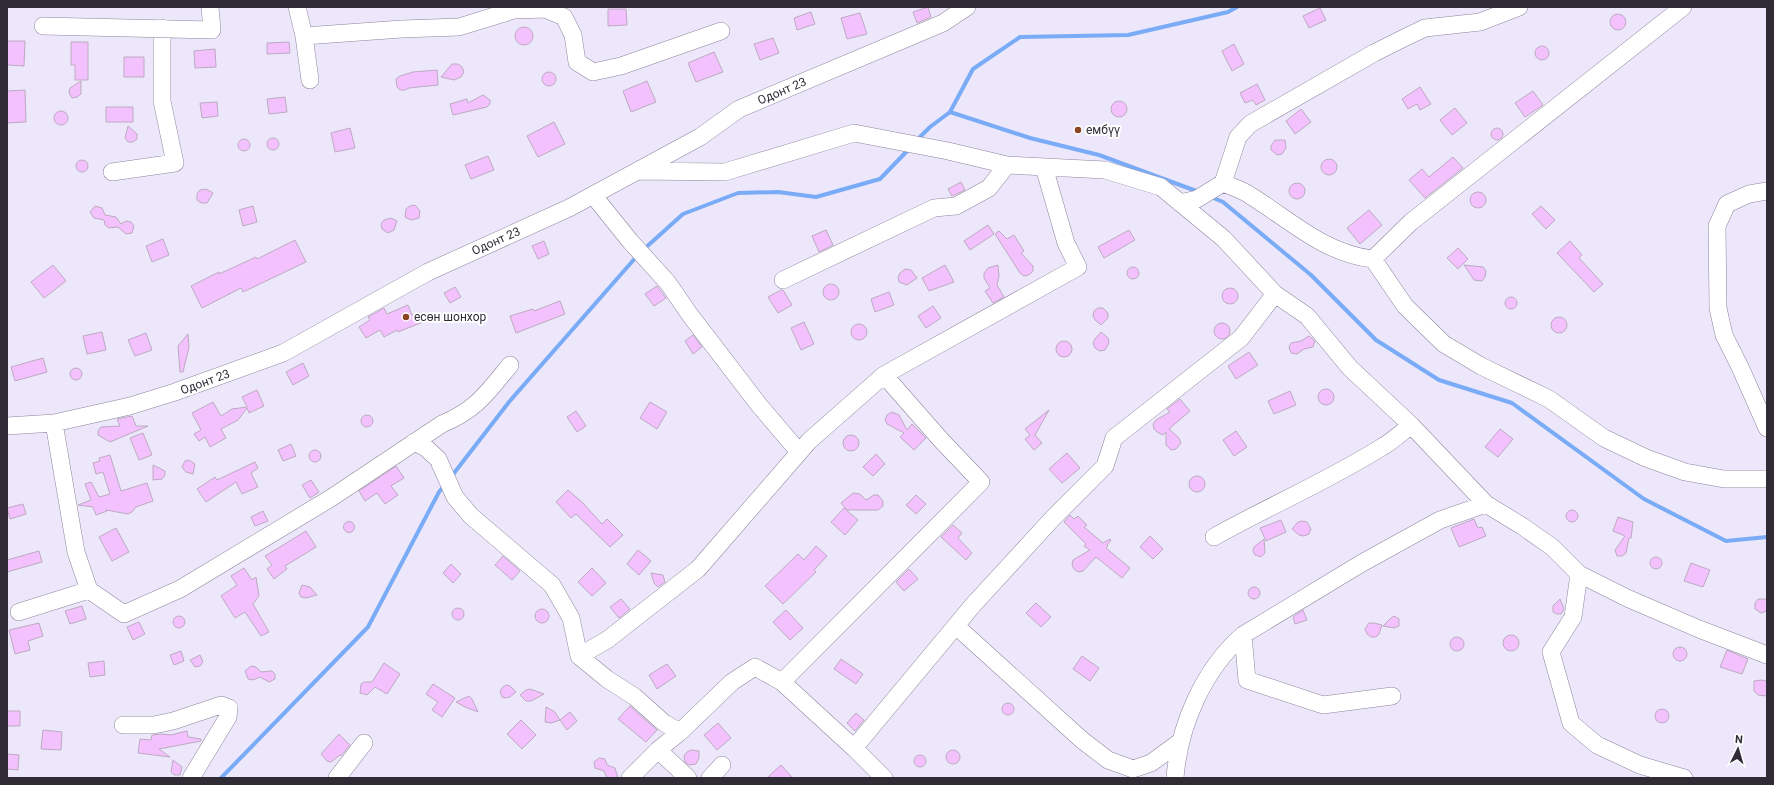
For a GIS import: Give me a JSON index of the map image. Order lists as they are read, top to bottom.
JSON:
{
  "streets": {
    "street": ["Одонт 23"]
  },
  "places": ["ембүү", "есөн шонхор"],
  "north": "top"
}
